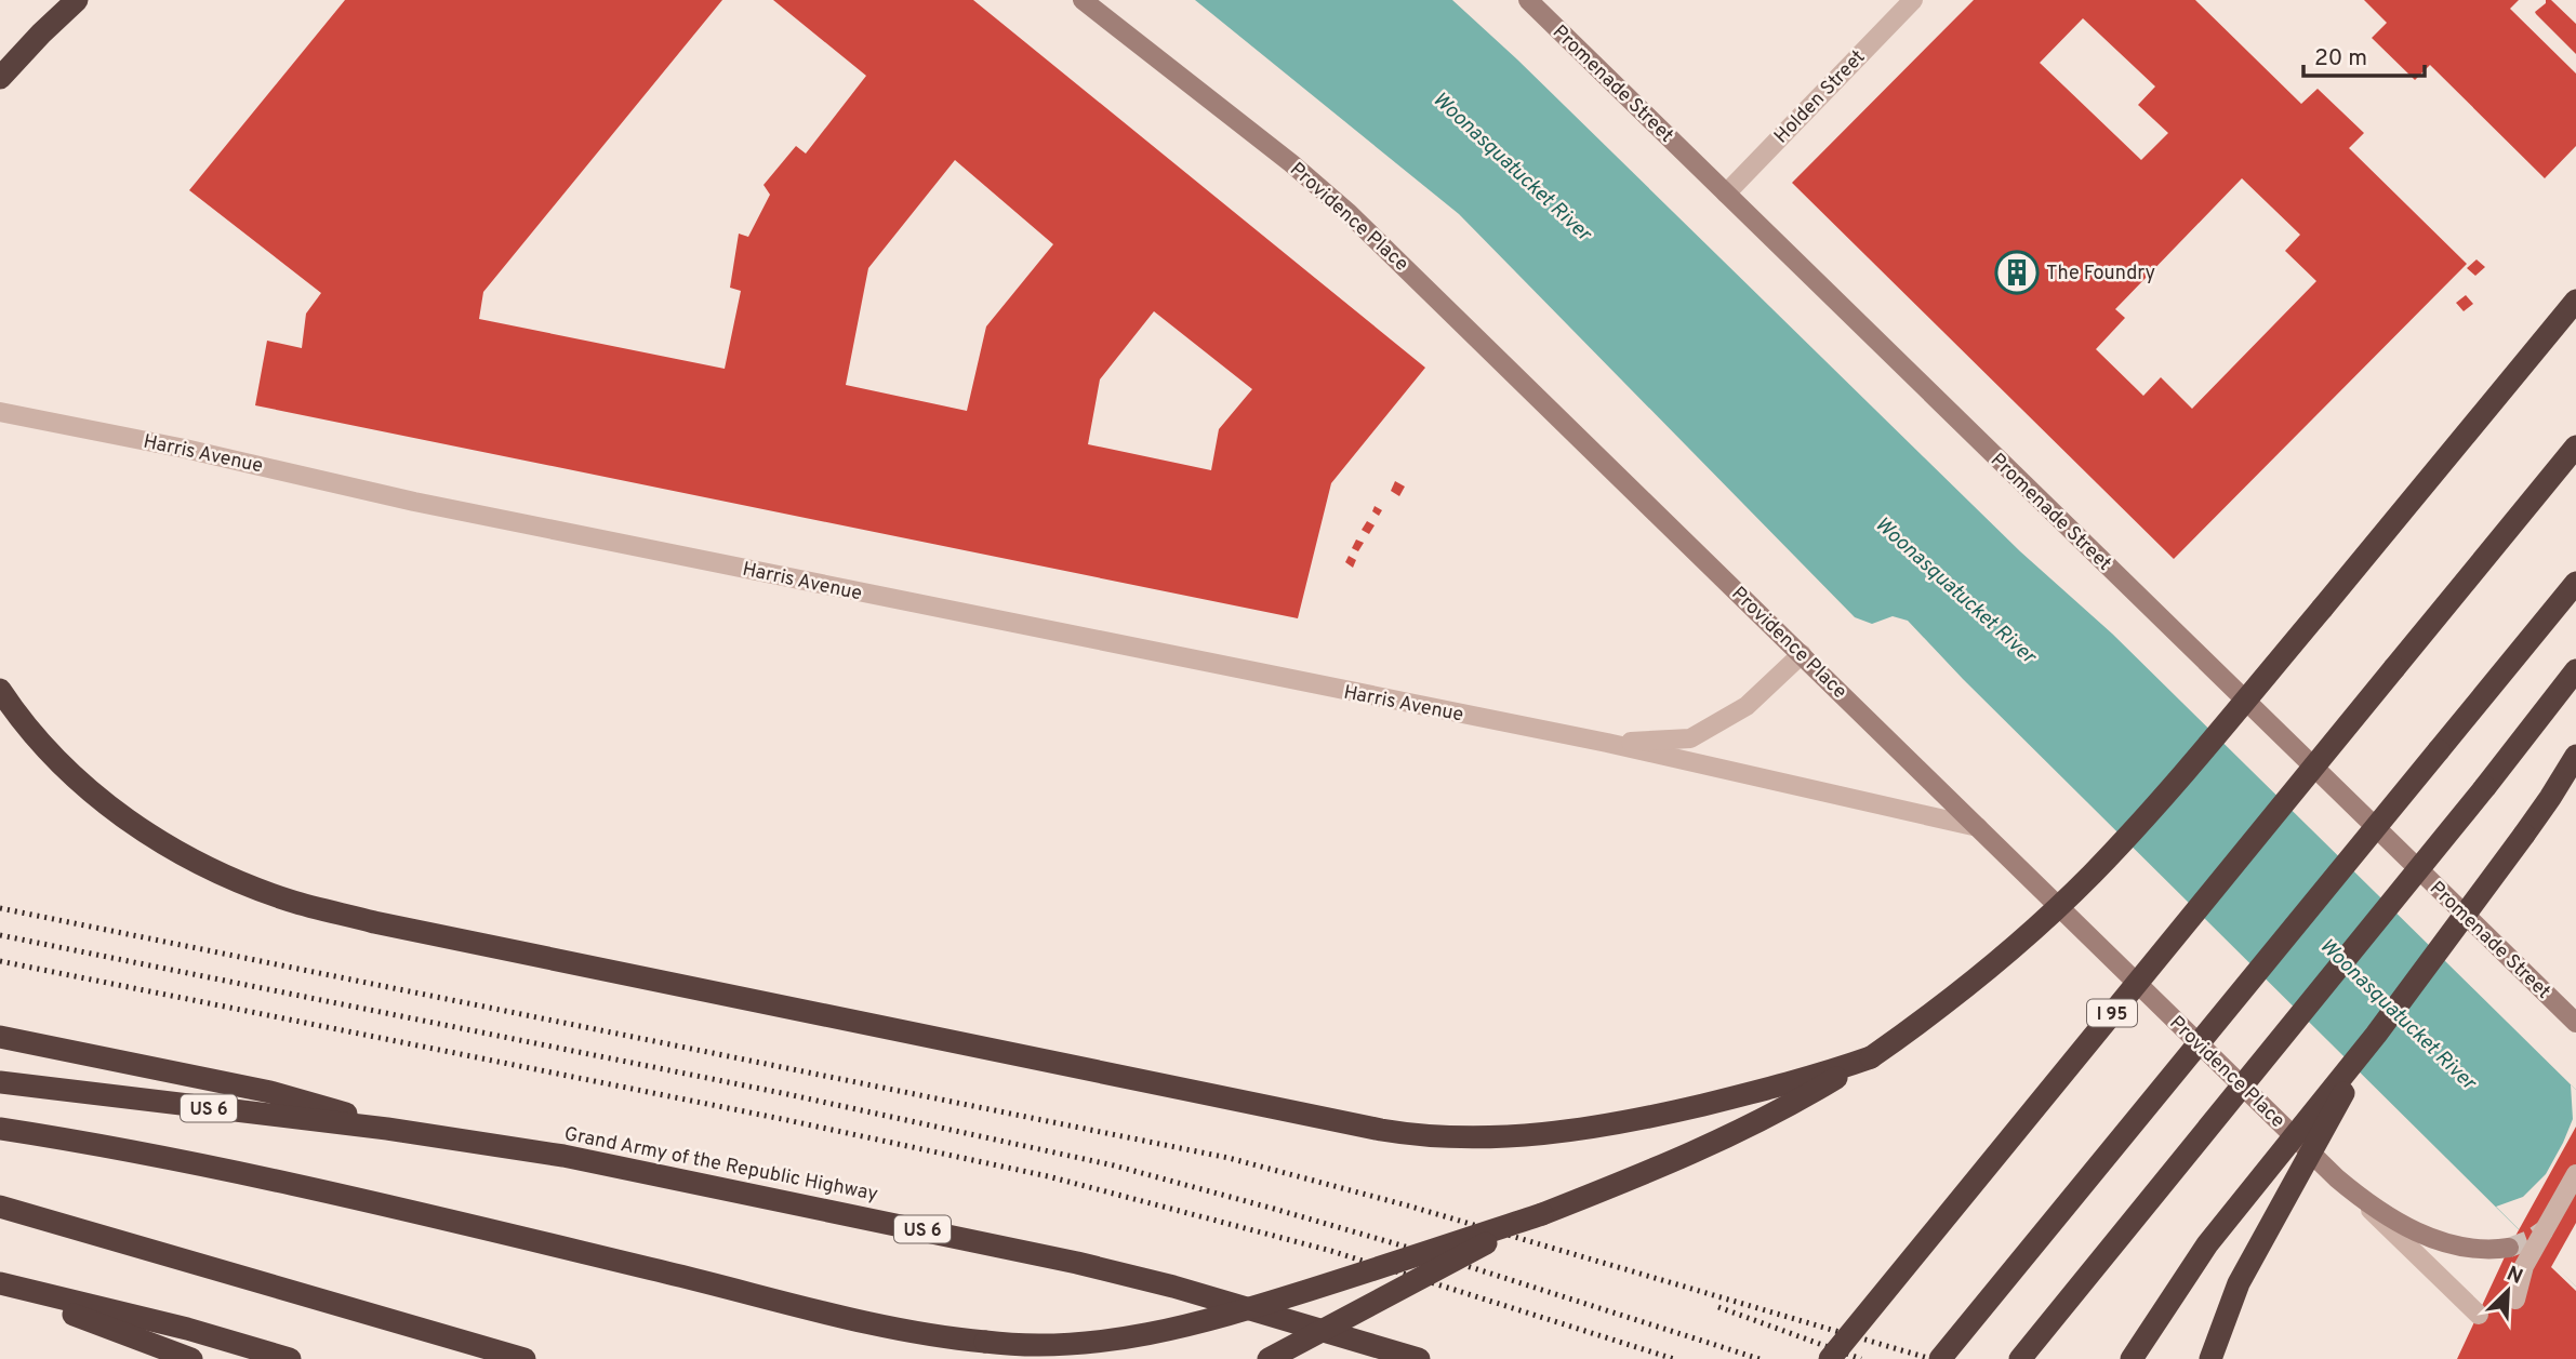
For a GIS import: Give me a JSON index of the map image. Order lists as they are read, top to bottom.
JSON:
{
  "streets": {
    "highway": ["I 95", "US 6", "Grand Army of the Republic Highway"],
    "main road": ["Promenade Street", "Providence Place"],
    "street": ["Holden Street", "Harris Avenue"]
  },
  "crossings": [
    ["Promenade Street", "Holden Street"],
    ["Providence Place", "Harris Avenue"]
  ],
  "water": ["Woonasquatucket River"],
  "places": {
    "building": ["The Foundry"]
  },
  "scale_bar": "20 m",
  "north": "top right"
}
